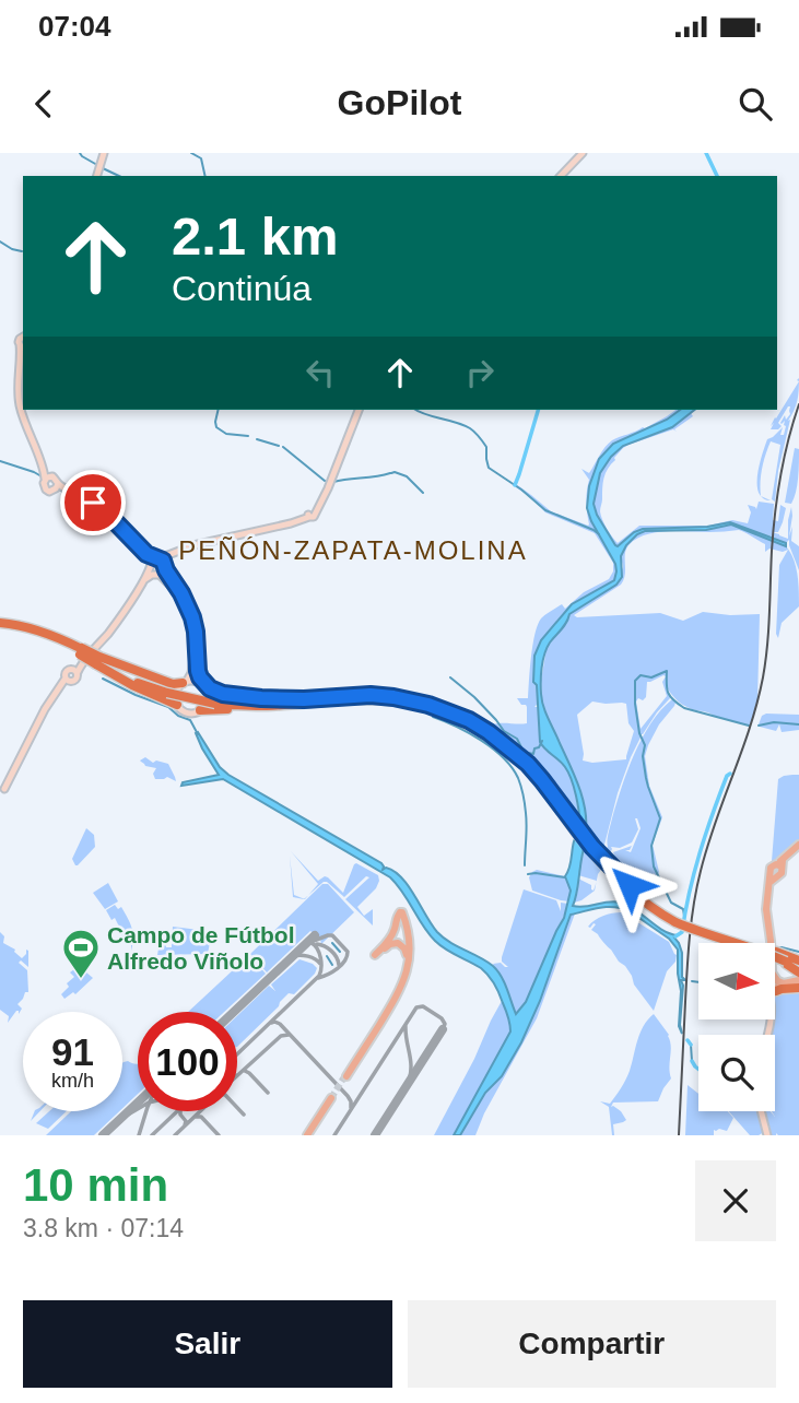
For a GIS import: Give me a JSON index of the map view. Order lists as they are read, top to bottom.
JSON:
{
  "districts": ["PEÑÓN-ZAPATA-MOLINA"],
  "places": {
    "sports": ["Campo de Fútbol Alfredo Viñolo"]
  },
  "north": "right",
  "page": {
    "status": "07:04",
    "header": "GoPilot",
    "turn": ["2.1 km", "Continúa"],
    "speed": "91 km/h",
    "limit": "100",
    "heading": ["10 min", "3.8 km · 07:14"],
    "buttons": ["Salir", "Compartir"]
  }
}
